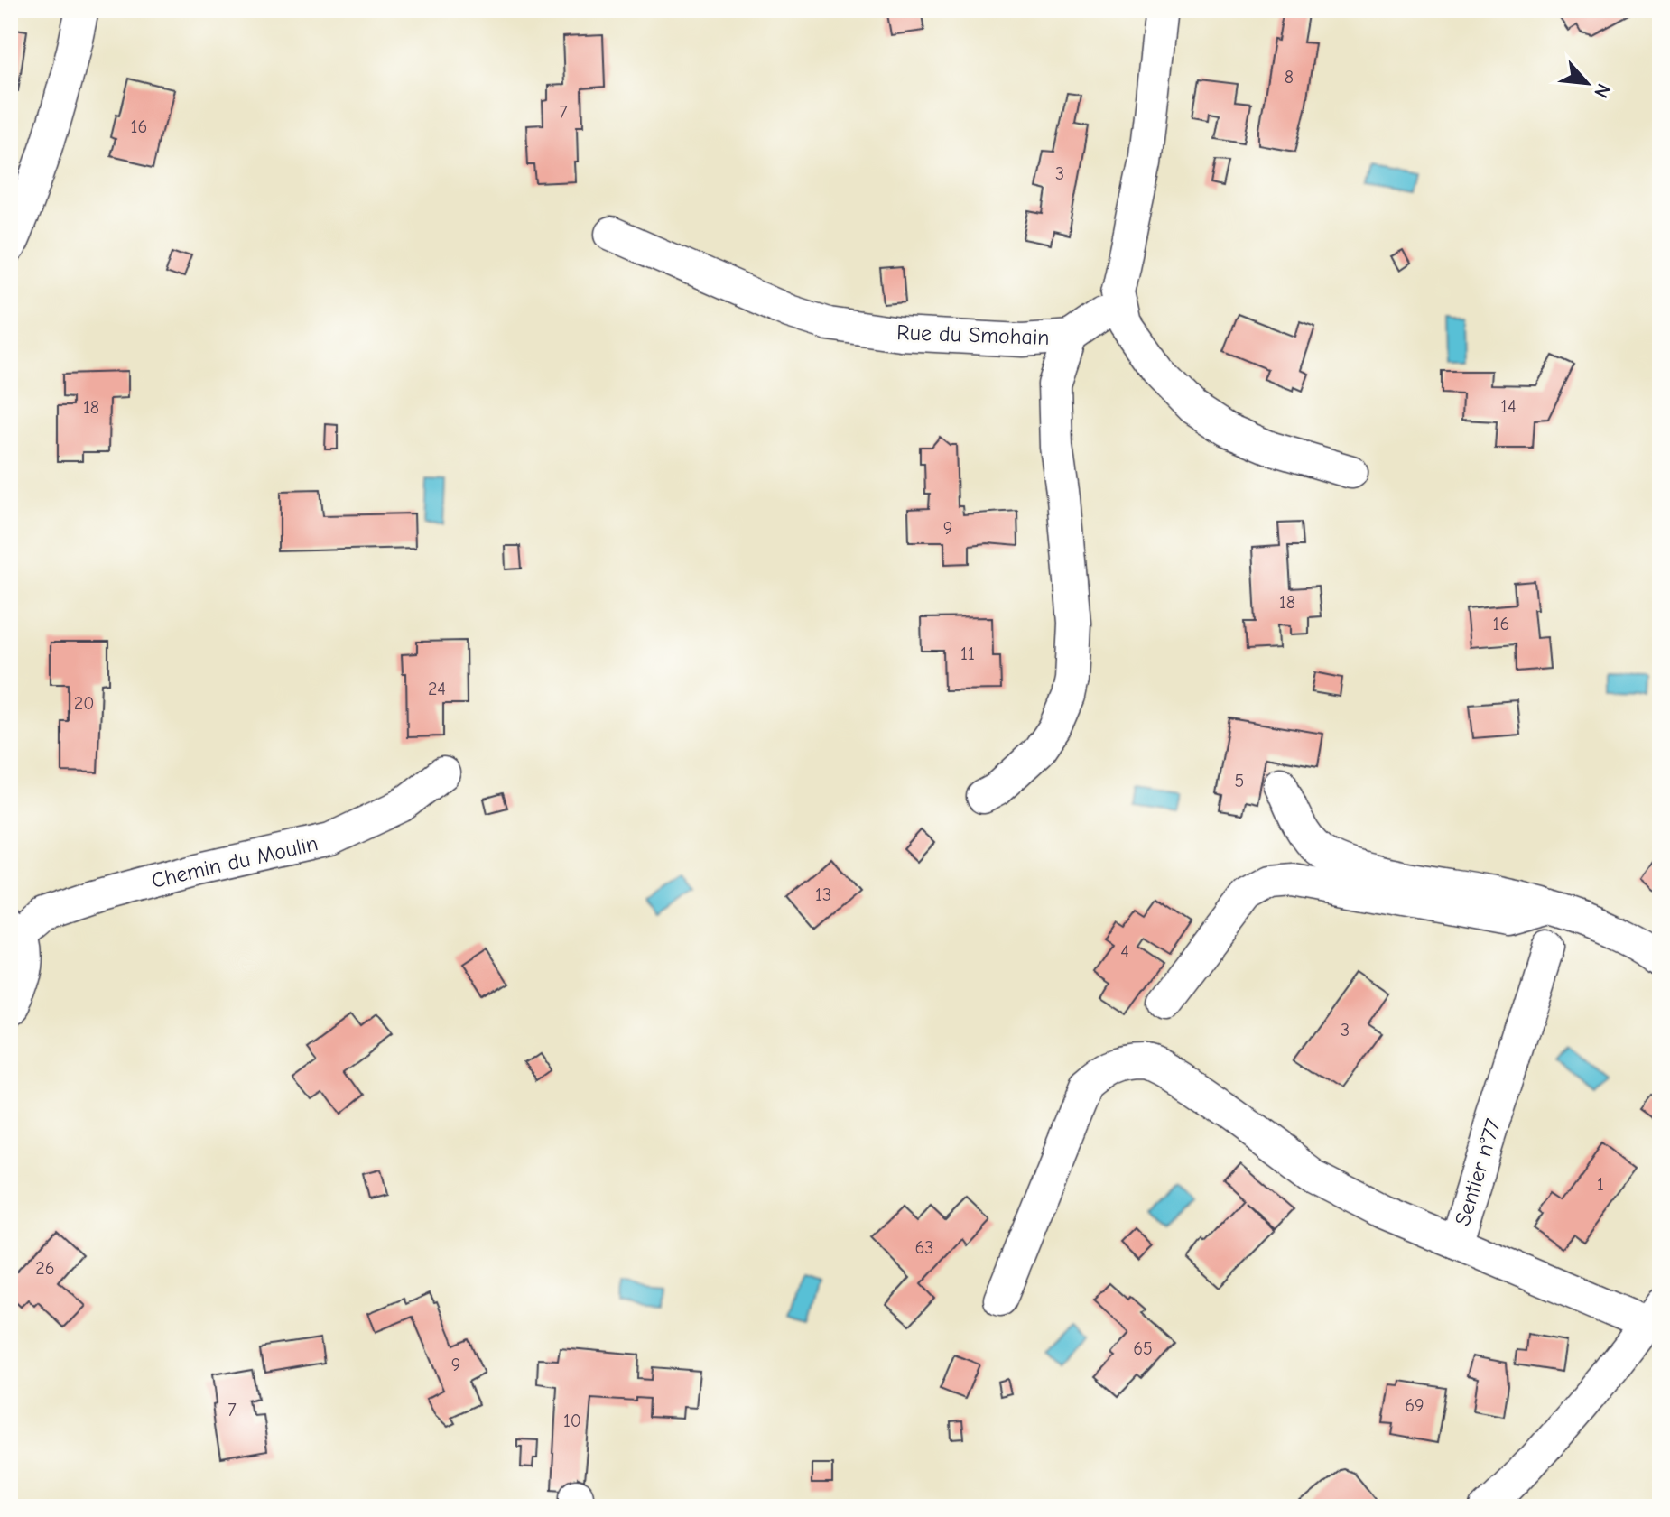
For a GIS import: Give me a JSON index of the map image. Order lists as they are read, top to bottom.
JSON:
{
  "streets": {
    "street": ["Rue du Smohain", "Chemin du Moulin", "Sentier n°77"]
  },
  "house_numbers": [
    "8",
    "7",
    "16",
    "3",
    "14",
    "18",
    "9",
    "18",
    "16",
    "11",
    "24",
    "20",
    "5",
    "13",
    "4",
    "3",
    "1",
    "63",
    "26",
    "65",
    "9",
    "69",
    "7",
    "10"
  ],
  "north": "bottom right"
}
